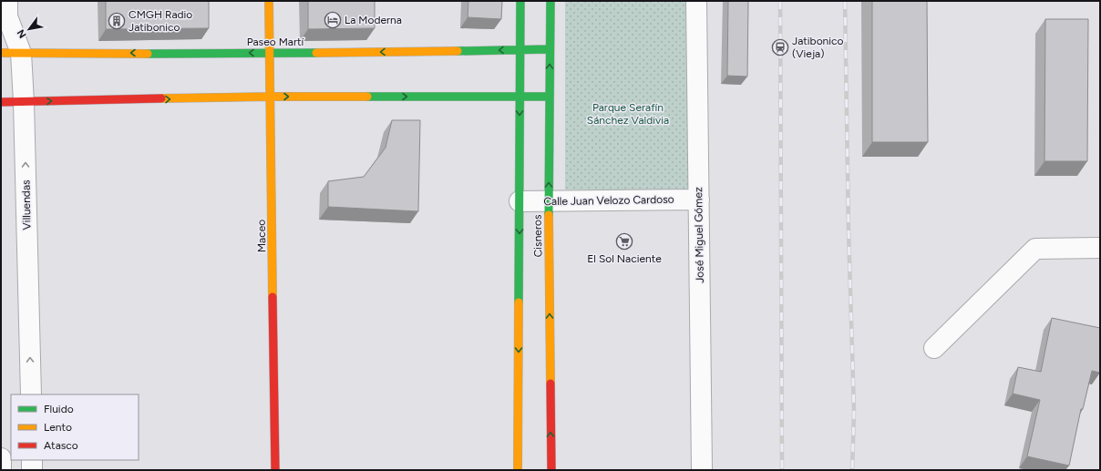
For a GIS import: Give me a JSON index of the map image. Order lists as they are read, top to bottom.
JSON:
{
  "streets": {
    "main road": ["Paseo Martí", "Maceo", "Cisneros"],
    "street": ["Calle Juan Velozo Cardoso", "Villuendas", "José Miguel Gómez"]
  },
  "crossings": [
    ["Paseo Martí", "Villuendas"],
    ["Paseo Martí", "Maceo"],
    ["Paseo Martí", "Cisneros"],
    ["Calle Juan Velozo Cardoso", "José Miguel Gómez"],
    ["Calle Juan Velozo Cardoso", "Cisneros"]
  ],
  "one_way": ["Villuendas"],
  "parks": ["Parque Serafín Sánchez Valdivia"],
  "places": {
    "hotel": ["La Moderna"],
    "building": ["CMGH Radio Jatibonico"],
    "station": ["Jatibonico (Vieja)"],
    "supermarket": ["El Sol Naciente"]
  },
  "legend": ["Fluido", "Lento", "Atasco"],
  "north": "bottom left"
}
